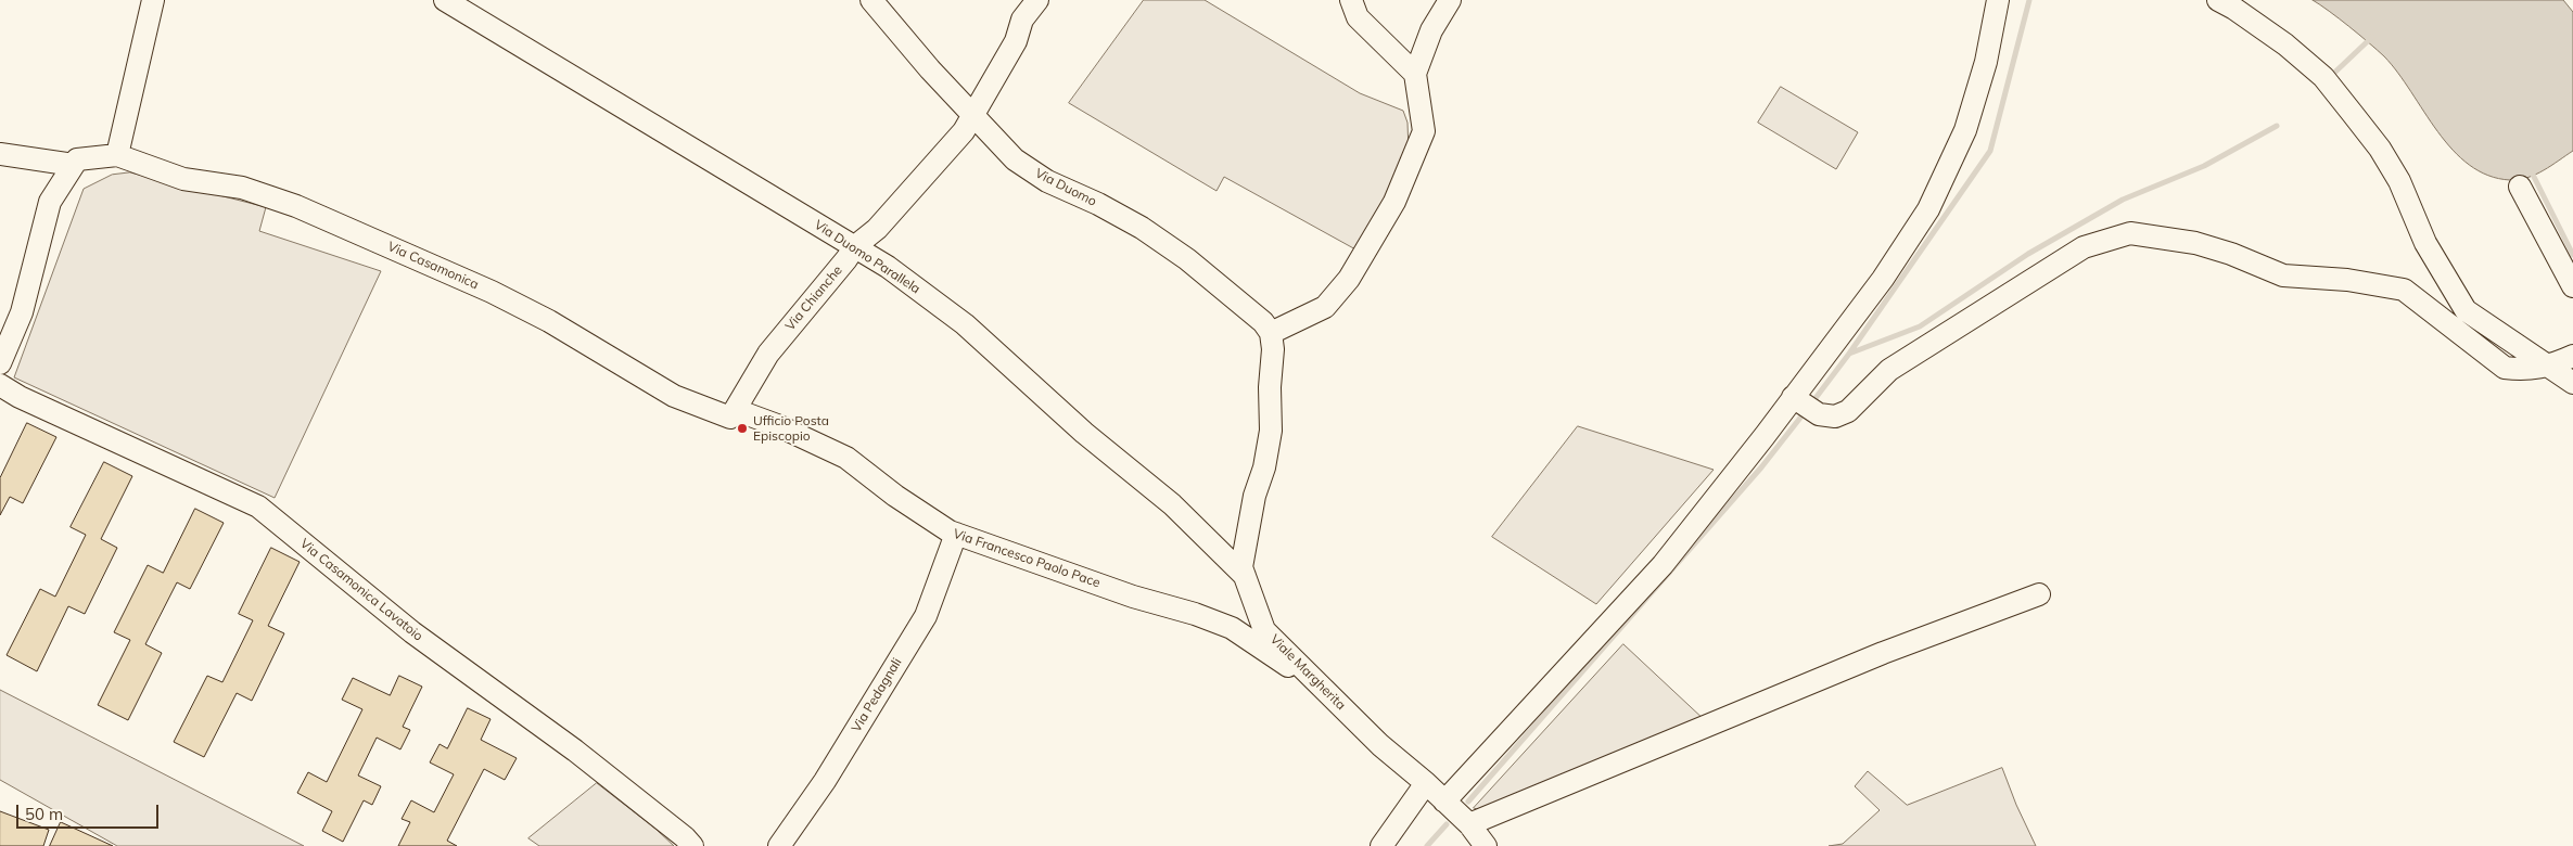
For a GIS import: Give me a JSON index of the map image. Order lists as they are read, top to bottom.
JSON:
{
  "streets": {
    "street": [
      "Via Duomo",
      "Via Duomo Parallela",
      "Via Casamonica",
      "Via Chianche",
      "Via Francesco Paolo Pace",
      "Via Casamonica Lavatoio",
      "Viale Margherita",
      "Via Pedagnali"
    ]
  },
  "crossings": [
    ["Via Duomo", "Via Chianche"],
    ["Via Duomo", "Viale Margherita"],
    ["Via Duomo Parallela", "Via Chianche"],
    ["Via Duomo Parallela", "Viale Margherita"],
    ["Via Casamonica", "Via Chianche"],
    ["Via Casamonica", "Via Francesco Paolo Pace"],
    ["Via Chianche", "Via Francesco Paolo Pace"],
    ["Via Francesco Paolo Pace", "Viale Margherita"],
    ["Via Francesco Paolo Pace", "Via Pedagnali"]
  ],
  "places": ["Ufficio Posta Episcopio"],
  "scale_bar": "50 m"
}
